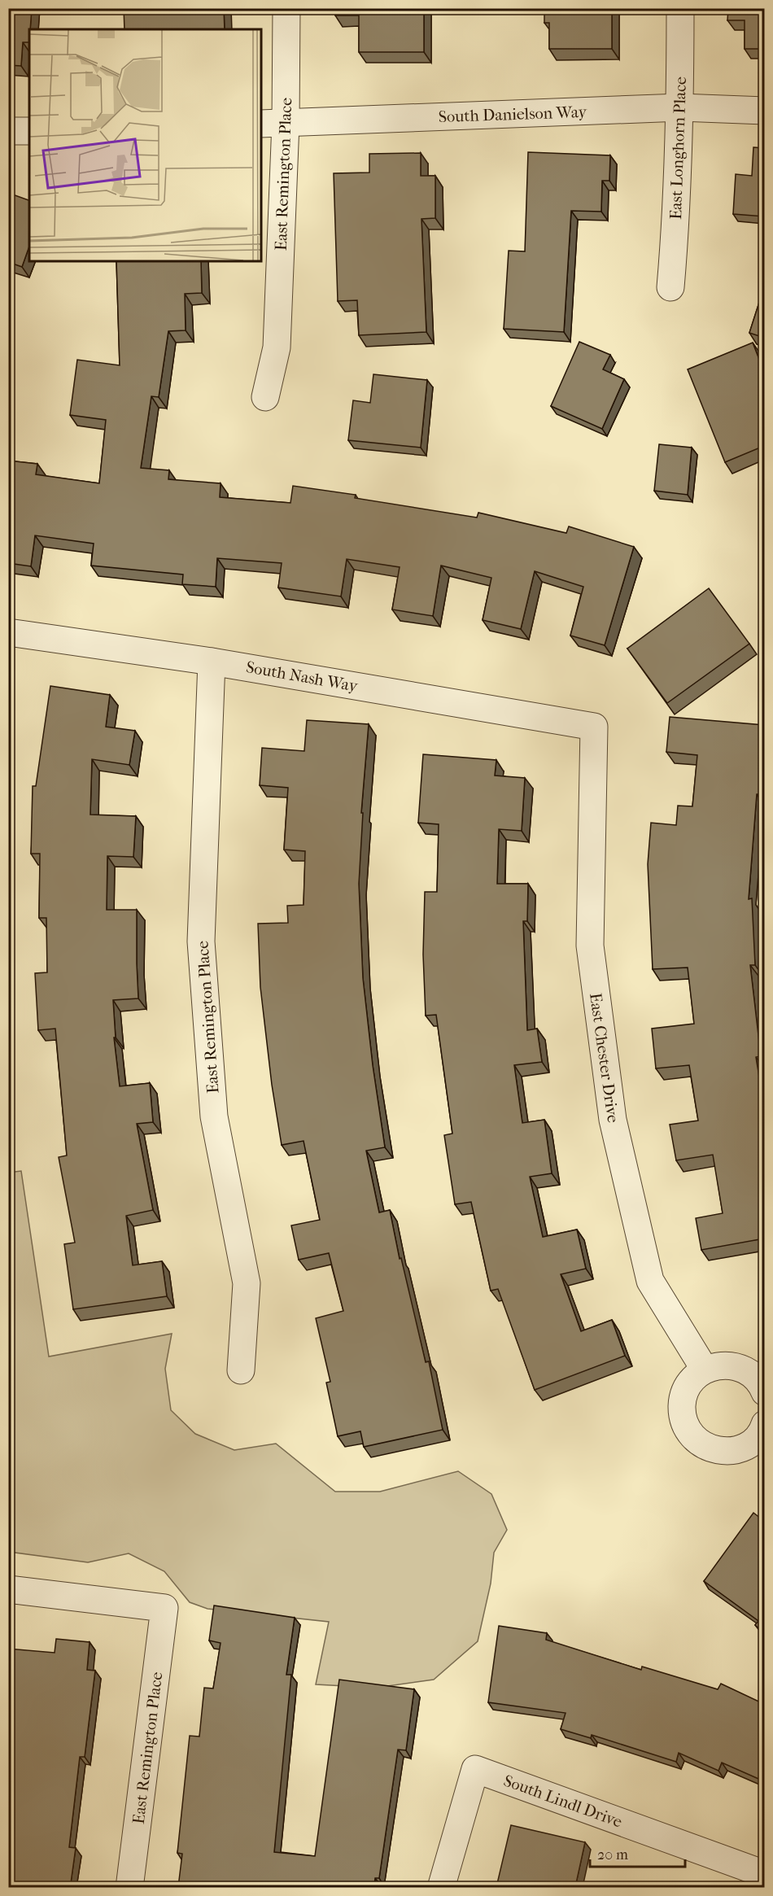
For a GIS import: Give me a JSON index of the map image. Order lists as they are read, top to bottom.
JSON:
{
  "streets": {
    "street": [
      "South Danielson Way",
      "East Longhorn Place",
      "East Remington Place",
      "South Nash Way",
      "East Chester Drive",
      "South Lindl Drive"
    ]
  },
  "crossings": [
    ["South Danielson Way", "East Longhorn Place"],
    ["South Danielson Way", "East Remington Place"],
    ["East Remington Place", "South Nash Way"],
    ["South Nash Way", "East Chester Drive"]
  ],
  "scale_bar": "20 m"
}
